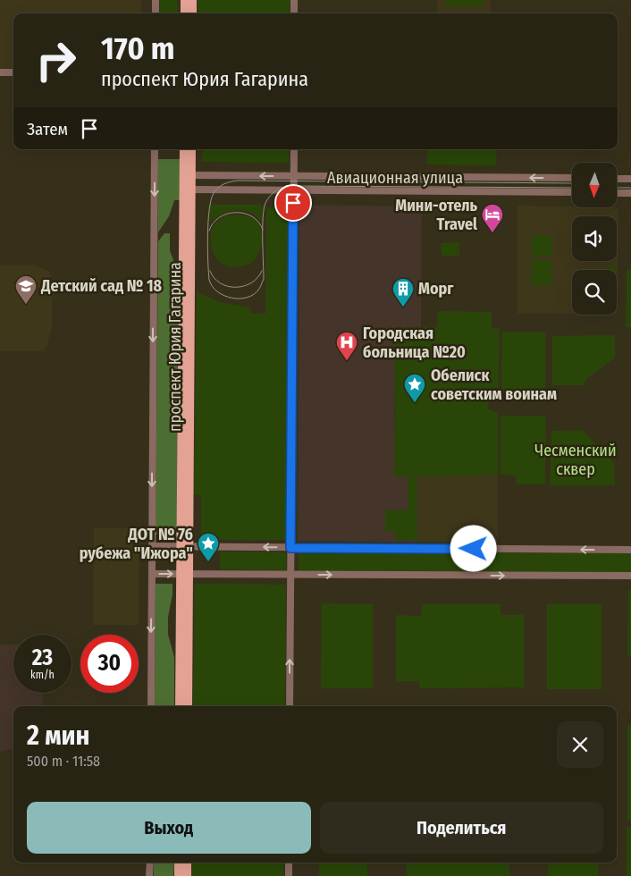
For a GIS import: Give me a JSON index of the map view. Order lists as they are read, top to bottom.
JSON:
{
  "streets": {
    "main road": ["проспект Юрия Гагарина"],
    "street": ["Авиационная улица"]
  },
  "crossings": [
    ["Авиационная улица", "проспект Юрия Гагарина"]
  ],
  "one_way": ["проспект Юрия Гагарина"],
  "parks": ["Чесменский сквер"],
  "places": {
    "hotel": ["Мини-отель Travel"],
    "school or university": ["Детский сад № 18"],
    "building": ["Морг"],
    "hospital": ["Городская больница №20"],
    "place": ["Обелиск советским воинам", "ДОТ № 76 рубежа \"Ижора\""]
  },
  "north": "bottom",
  "page": {
    "turn": ["170 m", "проспект Юрия Гагарина"],
    "then": "Затем",
    "speed": "23 km/h",
    "limit": "30",
    "heading": ["2 мин", "500 m · 11:58"],
    "buttons": ["Выход", "Поделиться"]
  }
}
